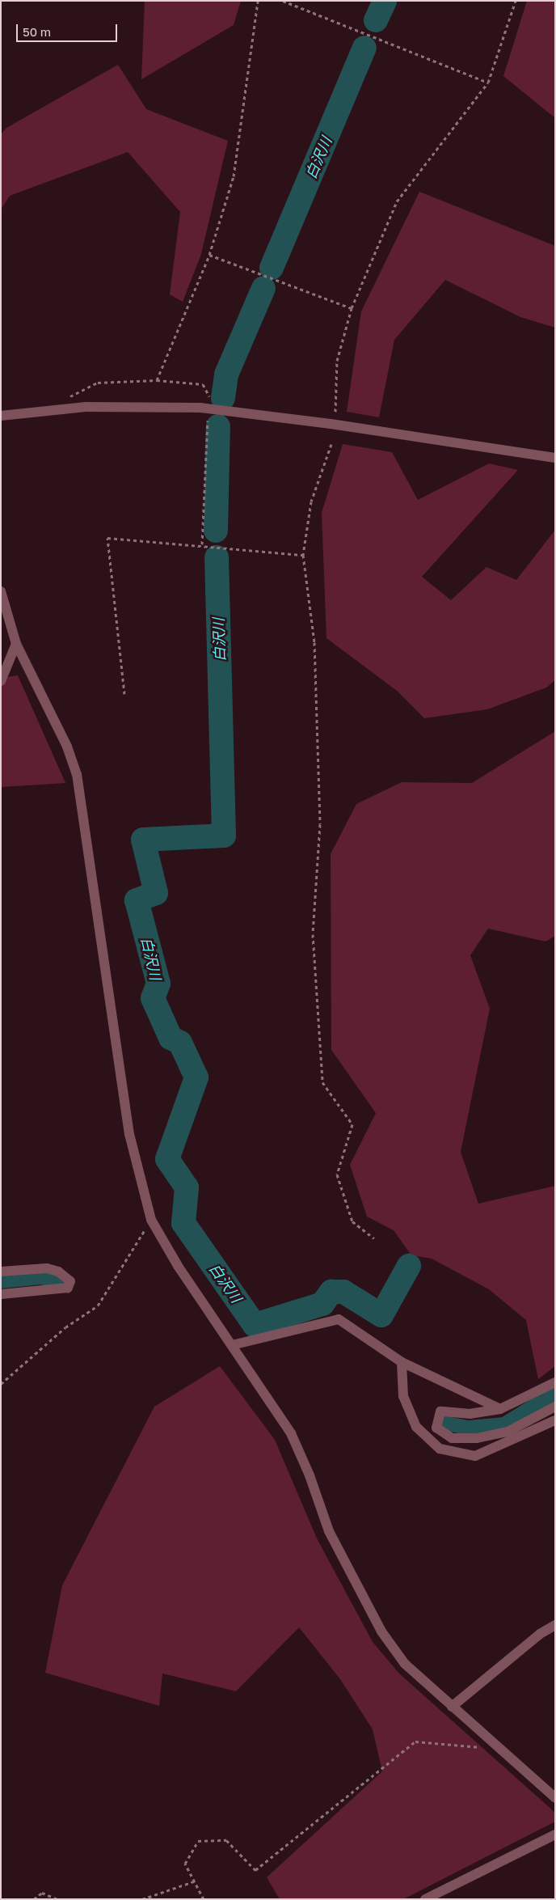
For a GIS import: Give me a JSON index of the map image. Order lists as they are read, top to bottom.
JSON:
{
  "water": ["白沢川"],
  "scale_bar": "50 m"
}
